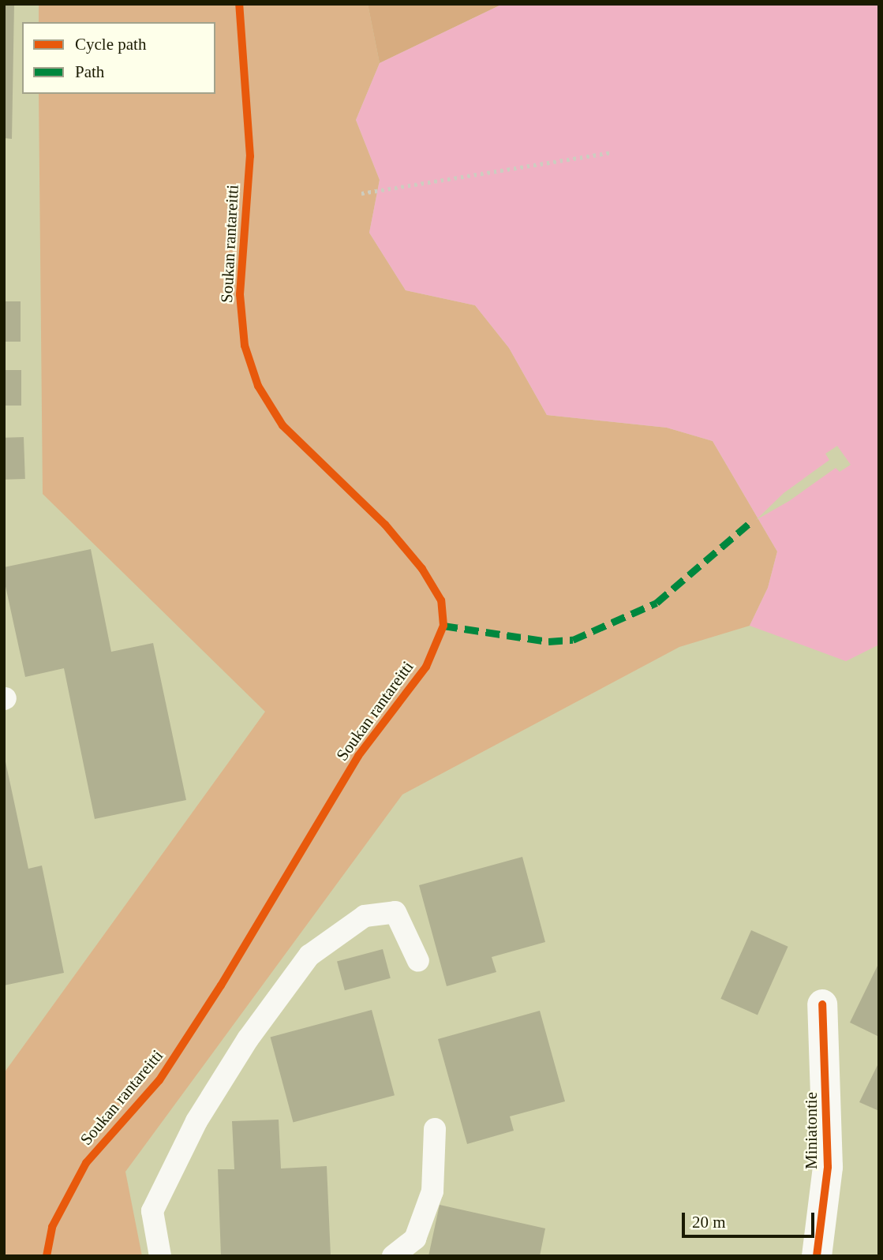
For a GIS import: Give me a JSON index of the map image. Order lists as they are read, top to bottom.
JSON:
{
  "streets": {
    "street": ["Miniatontie"],
    "cycle path": ["Soukan rantareitti"]
  },
  "legend": ["Cycle path", "Path"],
  "scale_bar": "20 m"
}
